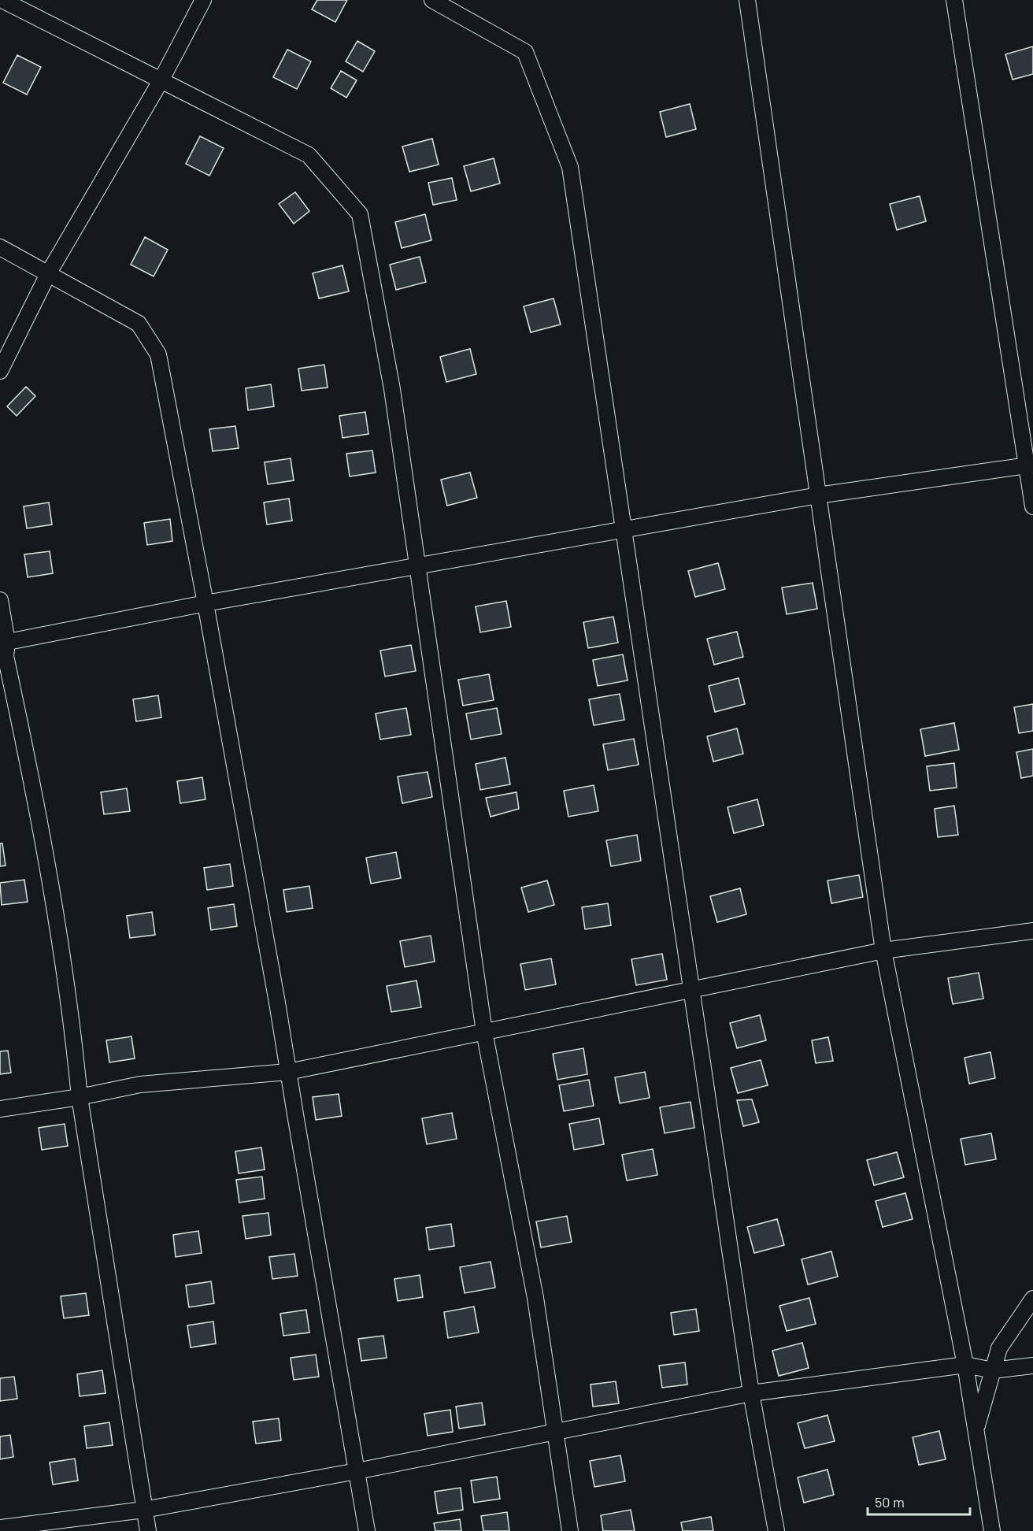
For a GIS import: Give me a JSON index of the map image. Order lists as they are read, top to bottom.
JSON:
{
  "scale_bar": "50 m"
}
